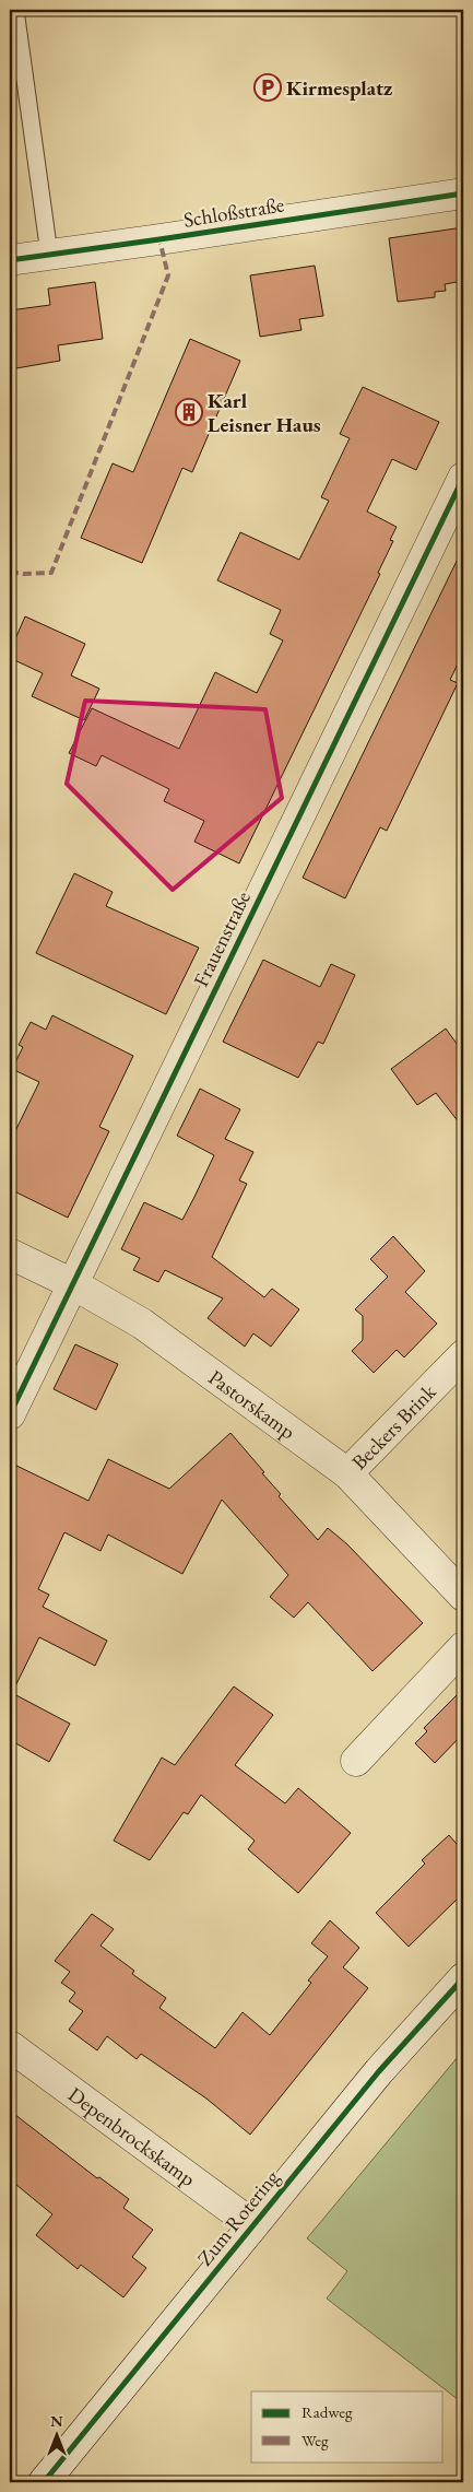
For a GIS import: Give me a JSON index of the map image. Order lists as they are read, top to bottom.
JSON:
{
  "streets": {
    "street": [
      "Schloßstraße",
      "Frauenstraße",
      "Pastorskamp",
      "Beckers Brink",
      "Depenbrockskamp",
      "Zum Rotering"
    ]
  },
  "crossings": [
    ["Frauenstraße", "Pastorskamp"],
    ["Pastorskamp", "Beckers Brink"],
    ["Depenbrockskamp", "Zum Rotering"]
  ],
  "places": {
    "parking": ["Kirmesplatz"],
    "building": ["Karl Leisner Haus"]
  },
  "legend": ["Radweg", "Weg"],
  "north": "top"
}
